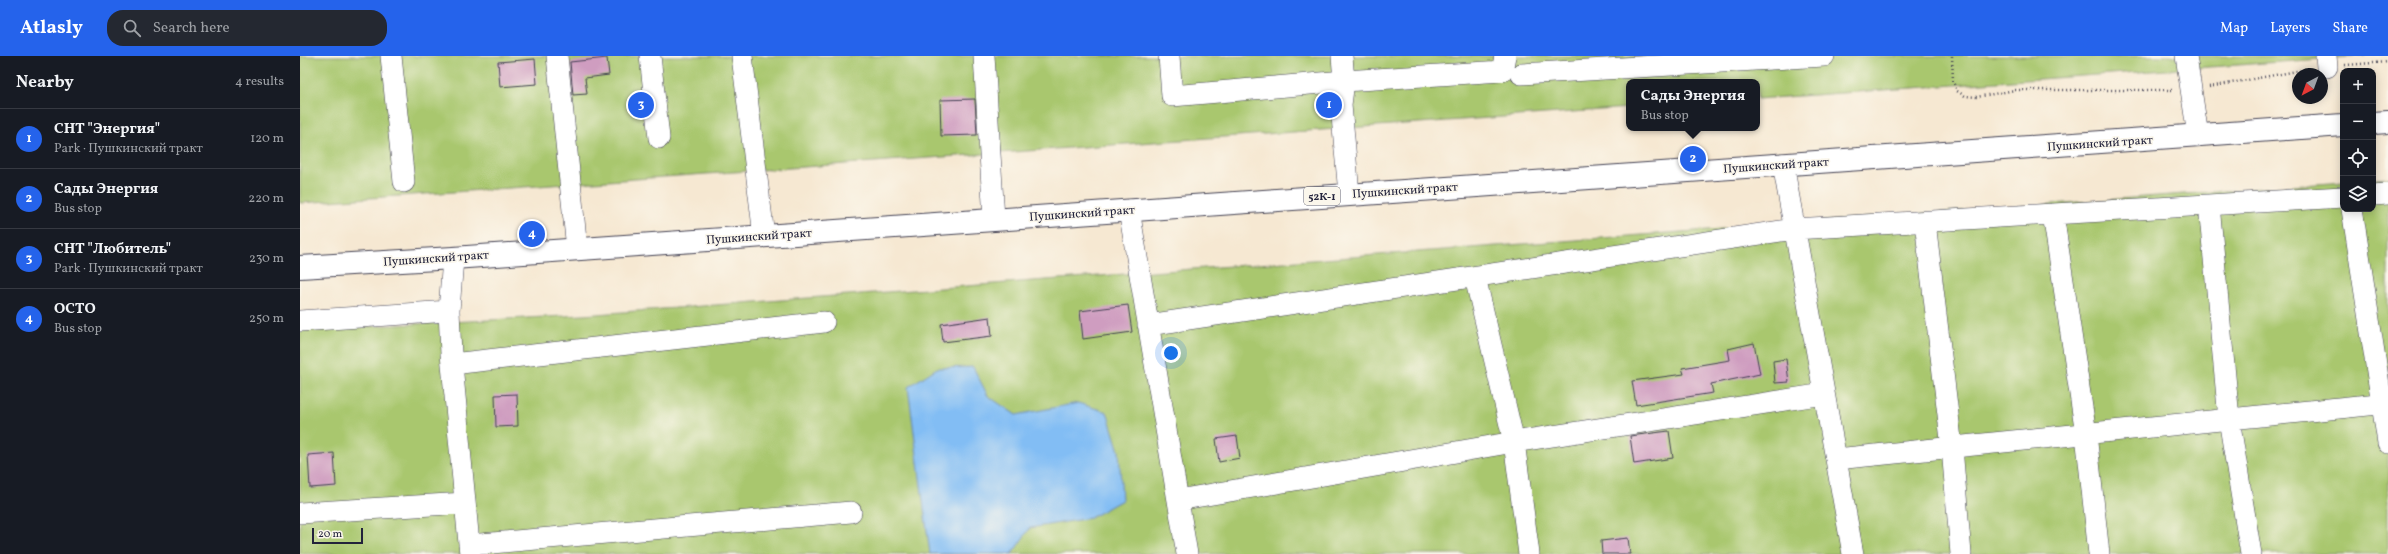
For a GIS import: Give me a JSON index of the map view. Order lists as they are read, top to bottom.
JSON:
{
  "streets": {
    "main road": ["Пушкинский тракт", "52К-1"]
  },
  "scale_bar": "20 m",
  "north": "bottom left",
  "page": {
    "header": "Atlasly",
    "search": "Search here",
    "nav": ["Map", "Layers", "Share"],
    "heading": ["Nearby", "4 results"],
    "map_buttons": ["+", "−"],
    "popup": ["Сады Энергия", "Bus stop"],
    "pins": [
      "1",
      "3",
      "2",
      "4"
    ],
    "list": [
      {
        "mark": "1",
        "name": "СНТ \"Энергия\"",
        "note": "Park · Пушкинский тракт",
        "value": "120 m"
      },
      {
        "mark": "2",
        "name": "Сады Энергия",
        "note": "Bus stop",
        "value": "220 m"
      },
      {
        "mark": "3",
        "name": "СНТ \"Любитель\"",
        "note": "Park · Пушкинский тракт",
        "value": "230 m"
      },
      {
        "mark": "4",
        "name": "ОСТО",
        "note": "Bus stop",
        "value": "250 m"
      }
    ],
    "scale": "20 m"
  }
}
